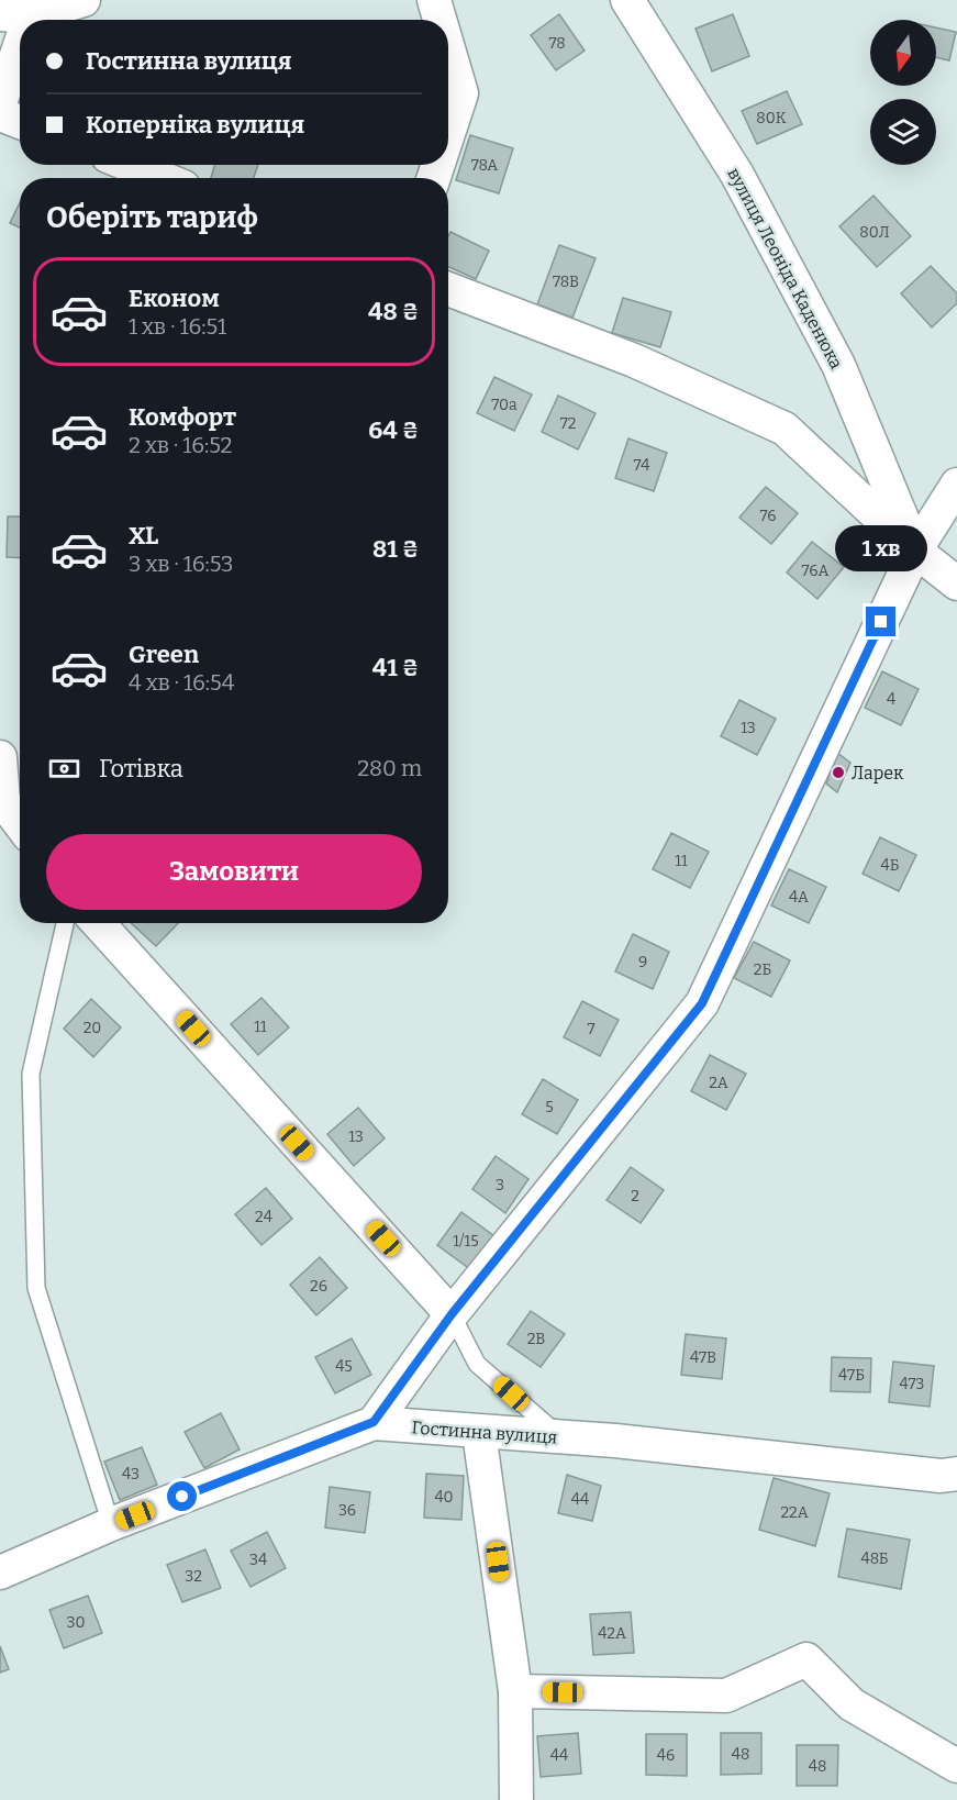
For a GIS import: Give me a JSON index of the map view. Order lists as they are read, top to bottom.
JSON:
{
  "streets": {
    "street": ["вулиця Леоніда Каденюка", "Гостинна вулиця"]
  },
  "places": ["Ларек"],
  "house_numbers": [
    "78",
    "80К",
    "78А",
    "80Л",
    "78В",
    "70а",
    "72",
    "74",
    "76",
    "76А",
    "4",
    "13",
    "11",
    "4Б",
    "4А",
    "9",
    "2Б",
    "11",
    "20",
    "7",
    "2А",
    "5",
    "13",
    "3",
    "2",
    "24",
    "1/15",
    "26",
    "2В",
    "47В",
    "45",
    "47Б",
    "47З",
    "43",
    "40",
    "44",
    "36",
    "22А",
    "48Б",
    "34",
    "32",
    "30",
    "42А",
    "48",
    "44",
    "46",
    "48"
  ],
  "north": "bottom",
  "page": {
    "banner": ["Гостинна вулиця", "Коперніка вулиця"],
    "heading": "Оберіть тариф",
    "list": [
      {
        "name": "Економ",
        "note": "1 хв · 16:51",
        "value": "48 ₴"
      },
      {
        "name": "Комфорт",
        "note": "2 хв · 16:52",
        "value": "64 ₴"
      },
      {
        "name": "XL",
        "note": "3 хв · 16:53",
        "value": "81 ₴"
      },
      {
        "name": "Green",
        "note": "4 хв · 16:54",
        "value": "41 ₴"
      }
    ],
    "bubble": "1 хв",
    "pay": ["Готівка", "280 m"],
    "buttons": "Замовити"
  }
}
